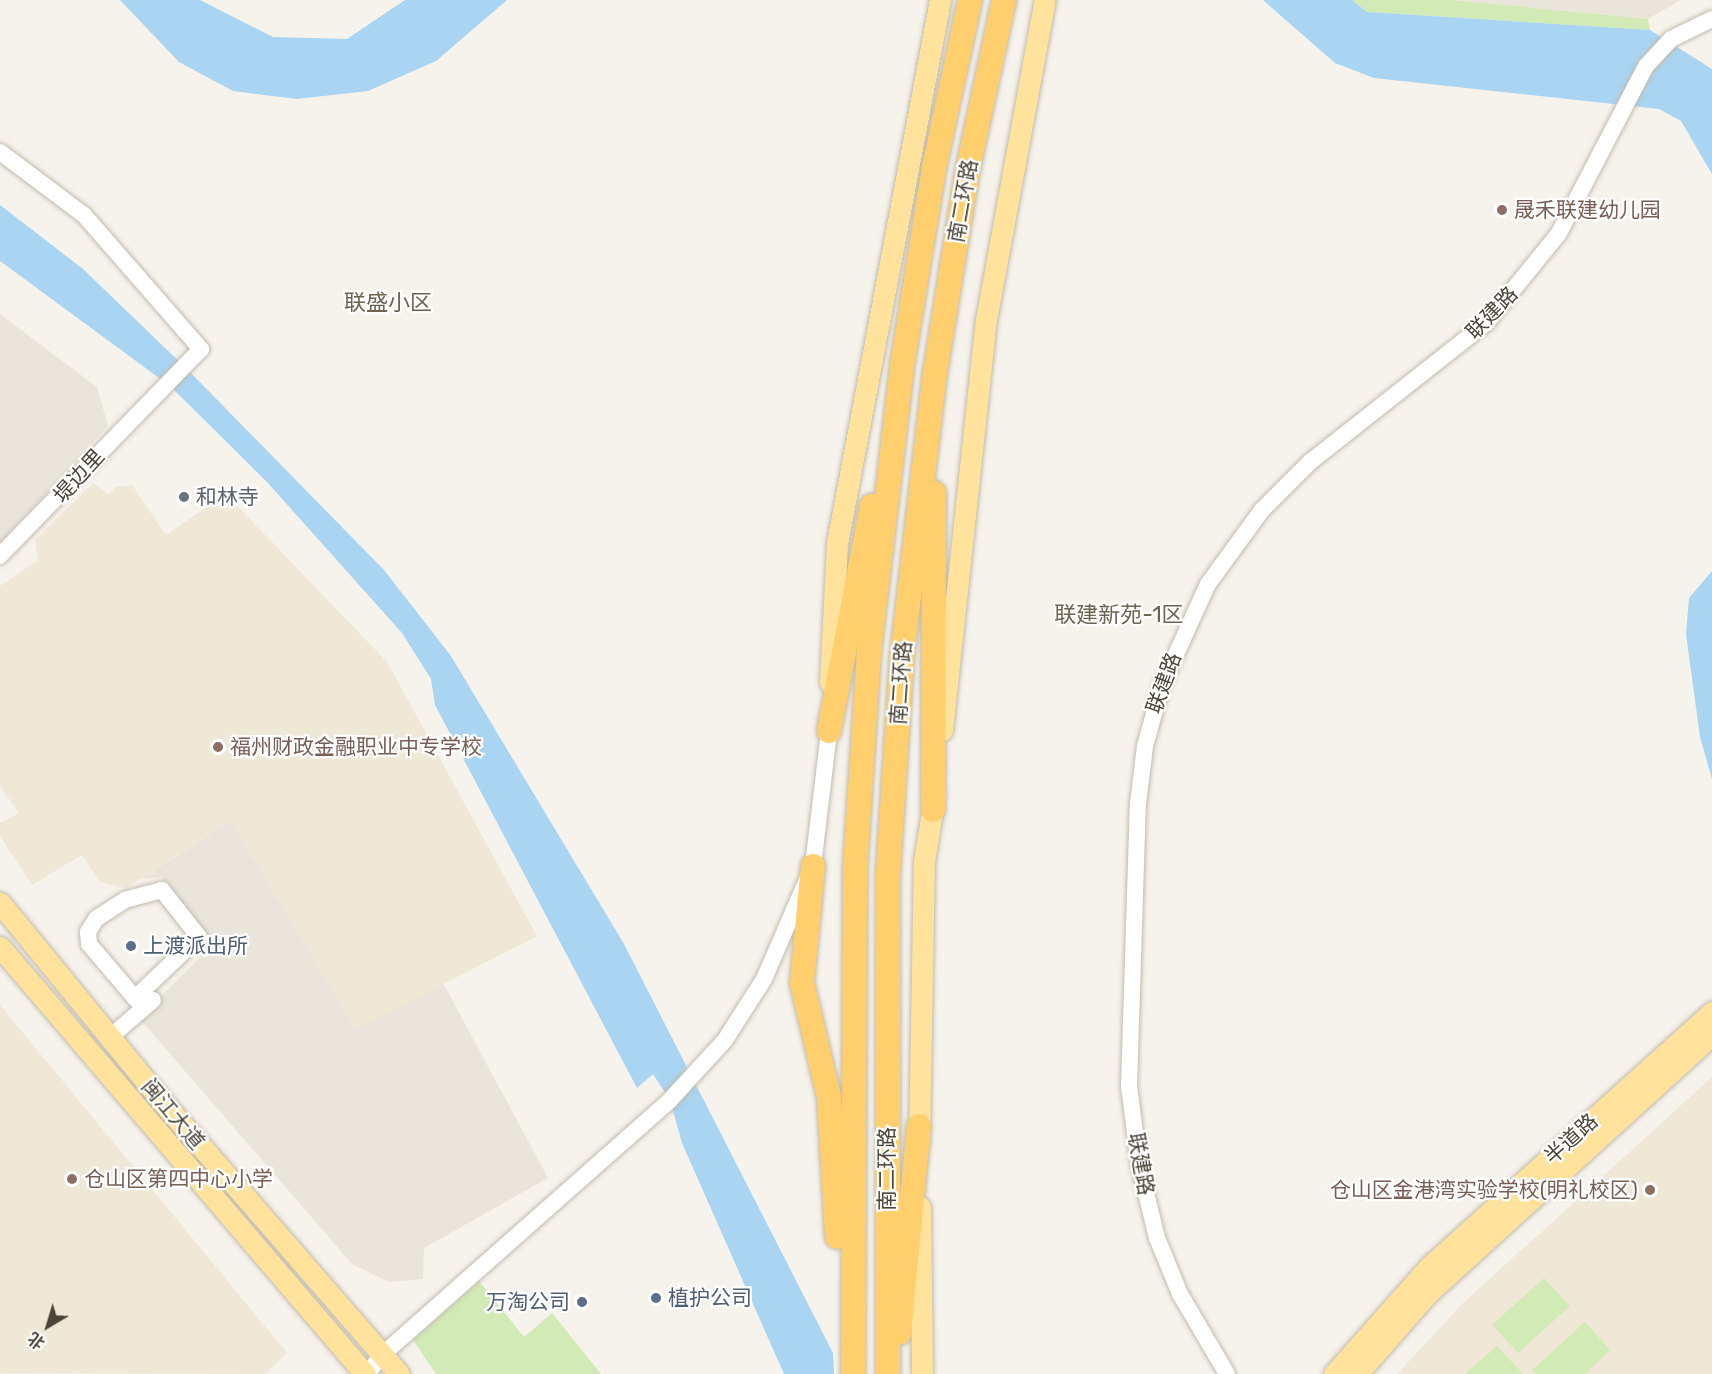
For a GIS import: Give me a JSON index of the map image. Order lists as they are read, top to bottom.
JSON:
{
  "streets": {
    "highway": ["南二环路"],
    "main road": ["闽江大道", "半道路"],
    "street": ["联建路", "堤边里"]
  },
  "districts": ["联盛小区", "联建新苑-1区"],
  "places": [
    "晟禾联建幼儿园",
    "和林寺",
    "福州财政金融职业中专学校",
    "上渡派出所",
    "仓山区第四中心小学",
    "仓山区金港湾实验学校(明礼校区)",
    "植护公司",
    "万淘公司"
  ],
  "north": "bottom left"
}
